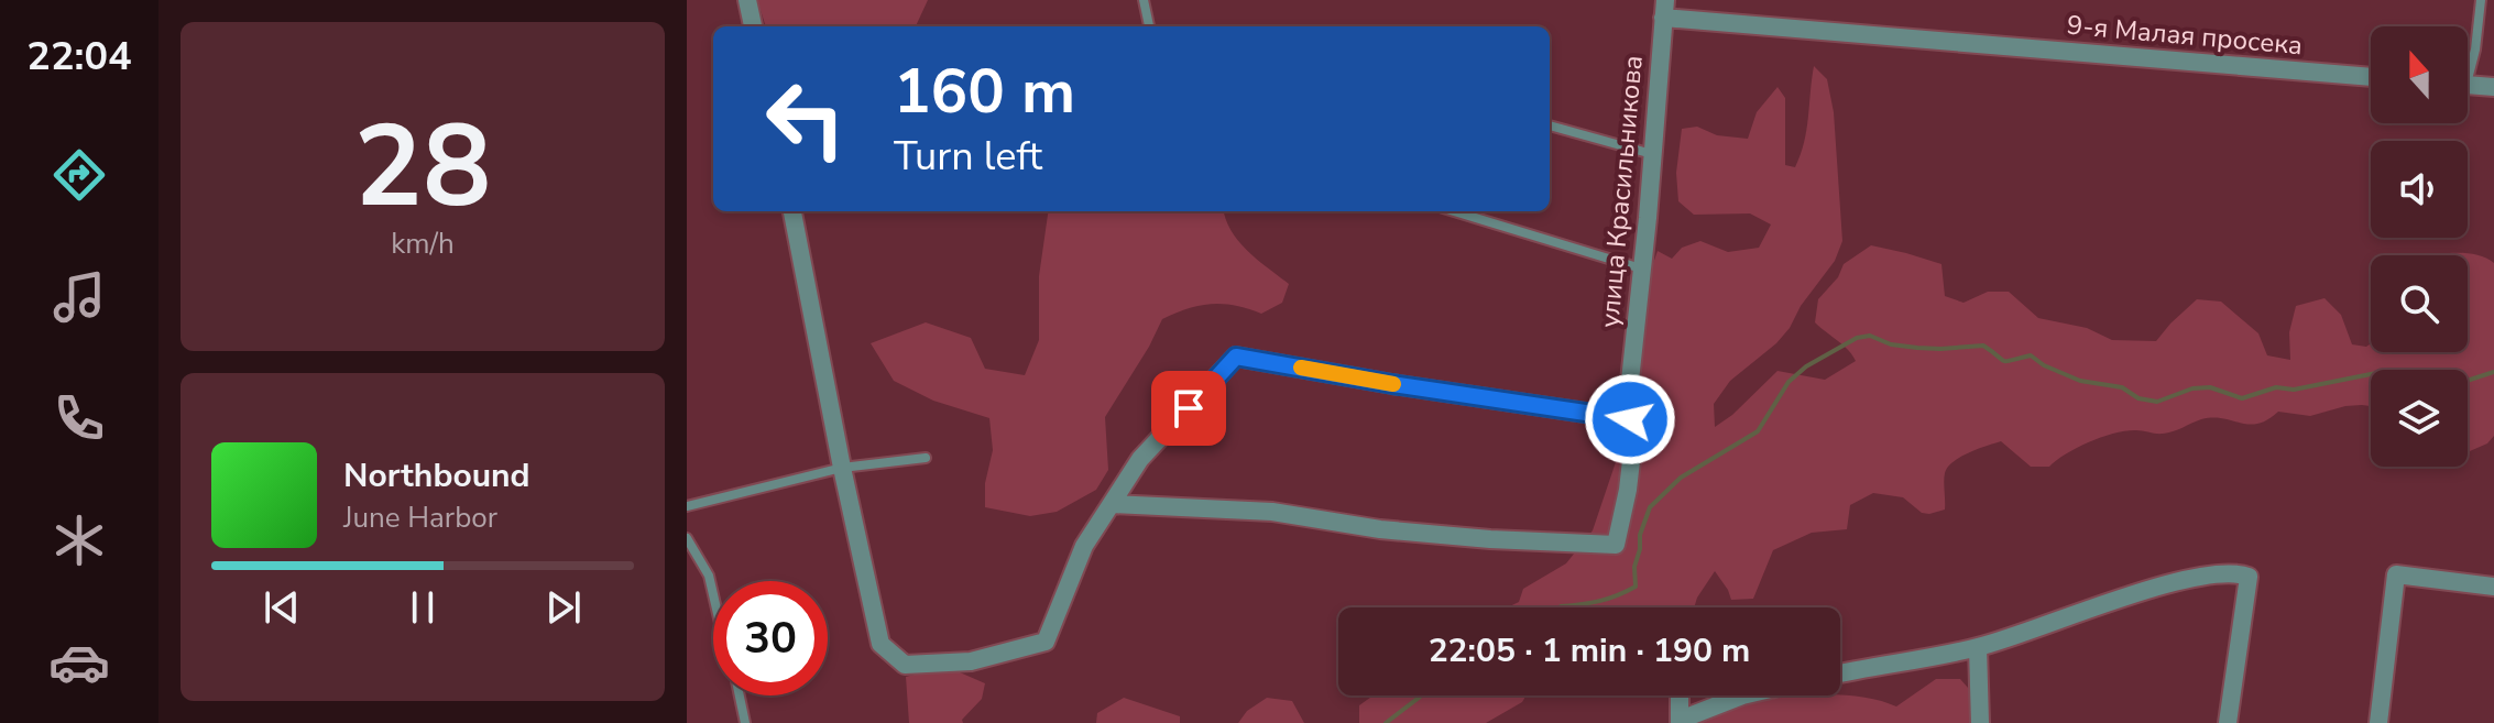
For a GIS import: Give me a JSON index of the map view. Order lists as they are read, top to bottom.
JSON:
{
  "streets": {
    "street": ["9-я Малая просека", "улица Красильникова"]
  },
  "crossings": [
    ["9-я Малая просека", "улица Красильникова"]
  ],
  "north": "top",
  "page": {
    "tabs": "22:04",
    "tile": ["28", "km/h"],
    "turn": ["160 m", "Turn left"],
    "song": ["Northbound", "June Harbor"],
    "limit": "30",
    "trip": "22:05 · 1 min · 190 m"
  }
}
